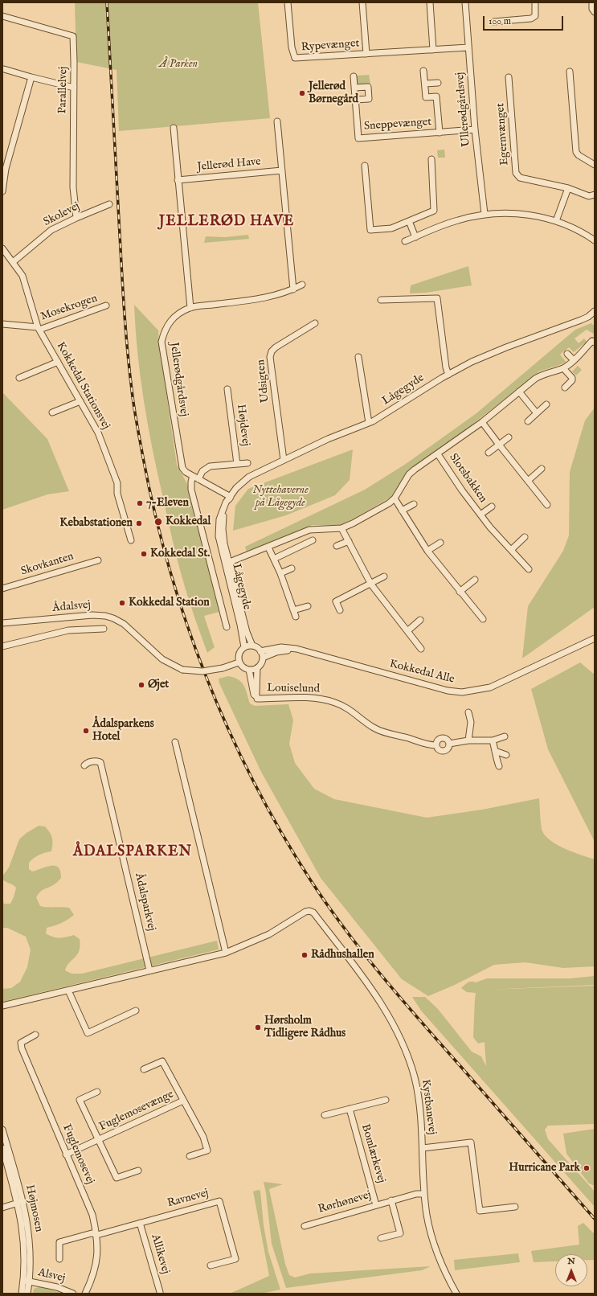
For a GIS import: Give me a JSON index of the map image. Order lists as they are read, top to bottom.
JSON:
{
  "streets": {
    "street": [
      "Rypevænget",
      "Parallelvej",
      "Ullerødgårdsvej",
      "Sneppevænget",
      "Egernvænget",
      "Jellerød Have",
      "Skolevej",
      "Mosekrogen",
      "Jellerødgårdsvej",
      "Udsigten",
      "Kokkedal Stationsvej",
      "Lågegyde",
      "Højdevej",
      "Slotsbakken",
      "Skovkanten",
      "Ådalsvej",
      "Kokkedal Alle",
      "Louiselund",
      "Ådalsparkvej",
      "Kystbanevej",
      "Fuglemosevænge",
      "Bomlærkevej",
      "Fuglemosevej",
      "Ravnevej",
      "Rørhønevej",
      "Højmosen",
      "Allikevej",
      "Alsvej"
    ]
  },
  "crossings": [
    ["Rypevænget", "Ullerødgårdsvej"],
    ["Parallelvej", "Skolevej"],
    ["Ullerødgårdsvej", "Sneppevænget"],
    ["Skolevej", "Kokkedal Stationsvej"],
    ["Mosekrogen", "Kokkedal Stationsvej"],
    ["Jellerødgårdsvej", "Lågegyde"],
    ["Udsigten", "Lågegyde"],
    ["Lågegyde", "Slotsbakken"],
    ["Lågegyde", "Ådalsvej"],
    ["Lågegyde", "Kokkedal Alle"],
    ["Lågegyde", "Louiselund"],
    ["Ådalsvej", "Kokkedal Alle"],
    ["Ådalsvej", "Louiselund"],
    ["Kokkedal Alle", "Louiselund"],
    ["Kystbanevej", "Rørhønevej"],
    ["Fuglemosevænge", "Fuglemosevej"],
    ["Bomlærkevej", "Rørhønevej"],
    ["Fuglemosevej", "Ravnevej"],
    ["Ravnevej", "Allikevej"],
    ["Højmosen", "Alsvej"]
  ],
  "districts": ["JELLERØD HAVE", "ÅDALSPARKEN"],
  "parks": ["Å Parken", "Nyttehaverne på Lågegyde"],
  "places": [
    "Jellerød Børnegård",
    "7-Eleven",
    "Kokkedal",
    "Kebabstationen",
    "Kokkedal St.",
    "Kokkedal Station",
    "Øjet",
    "Ådalsparkens Hotel",
    "Rådhushallen",
    "Hørsholm Tidligere Rådhus",
    "Hurricane Park"
  ],
  "scale_bar": "100 m",
  "north": "top"
}
